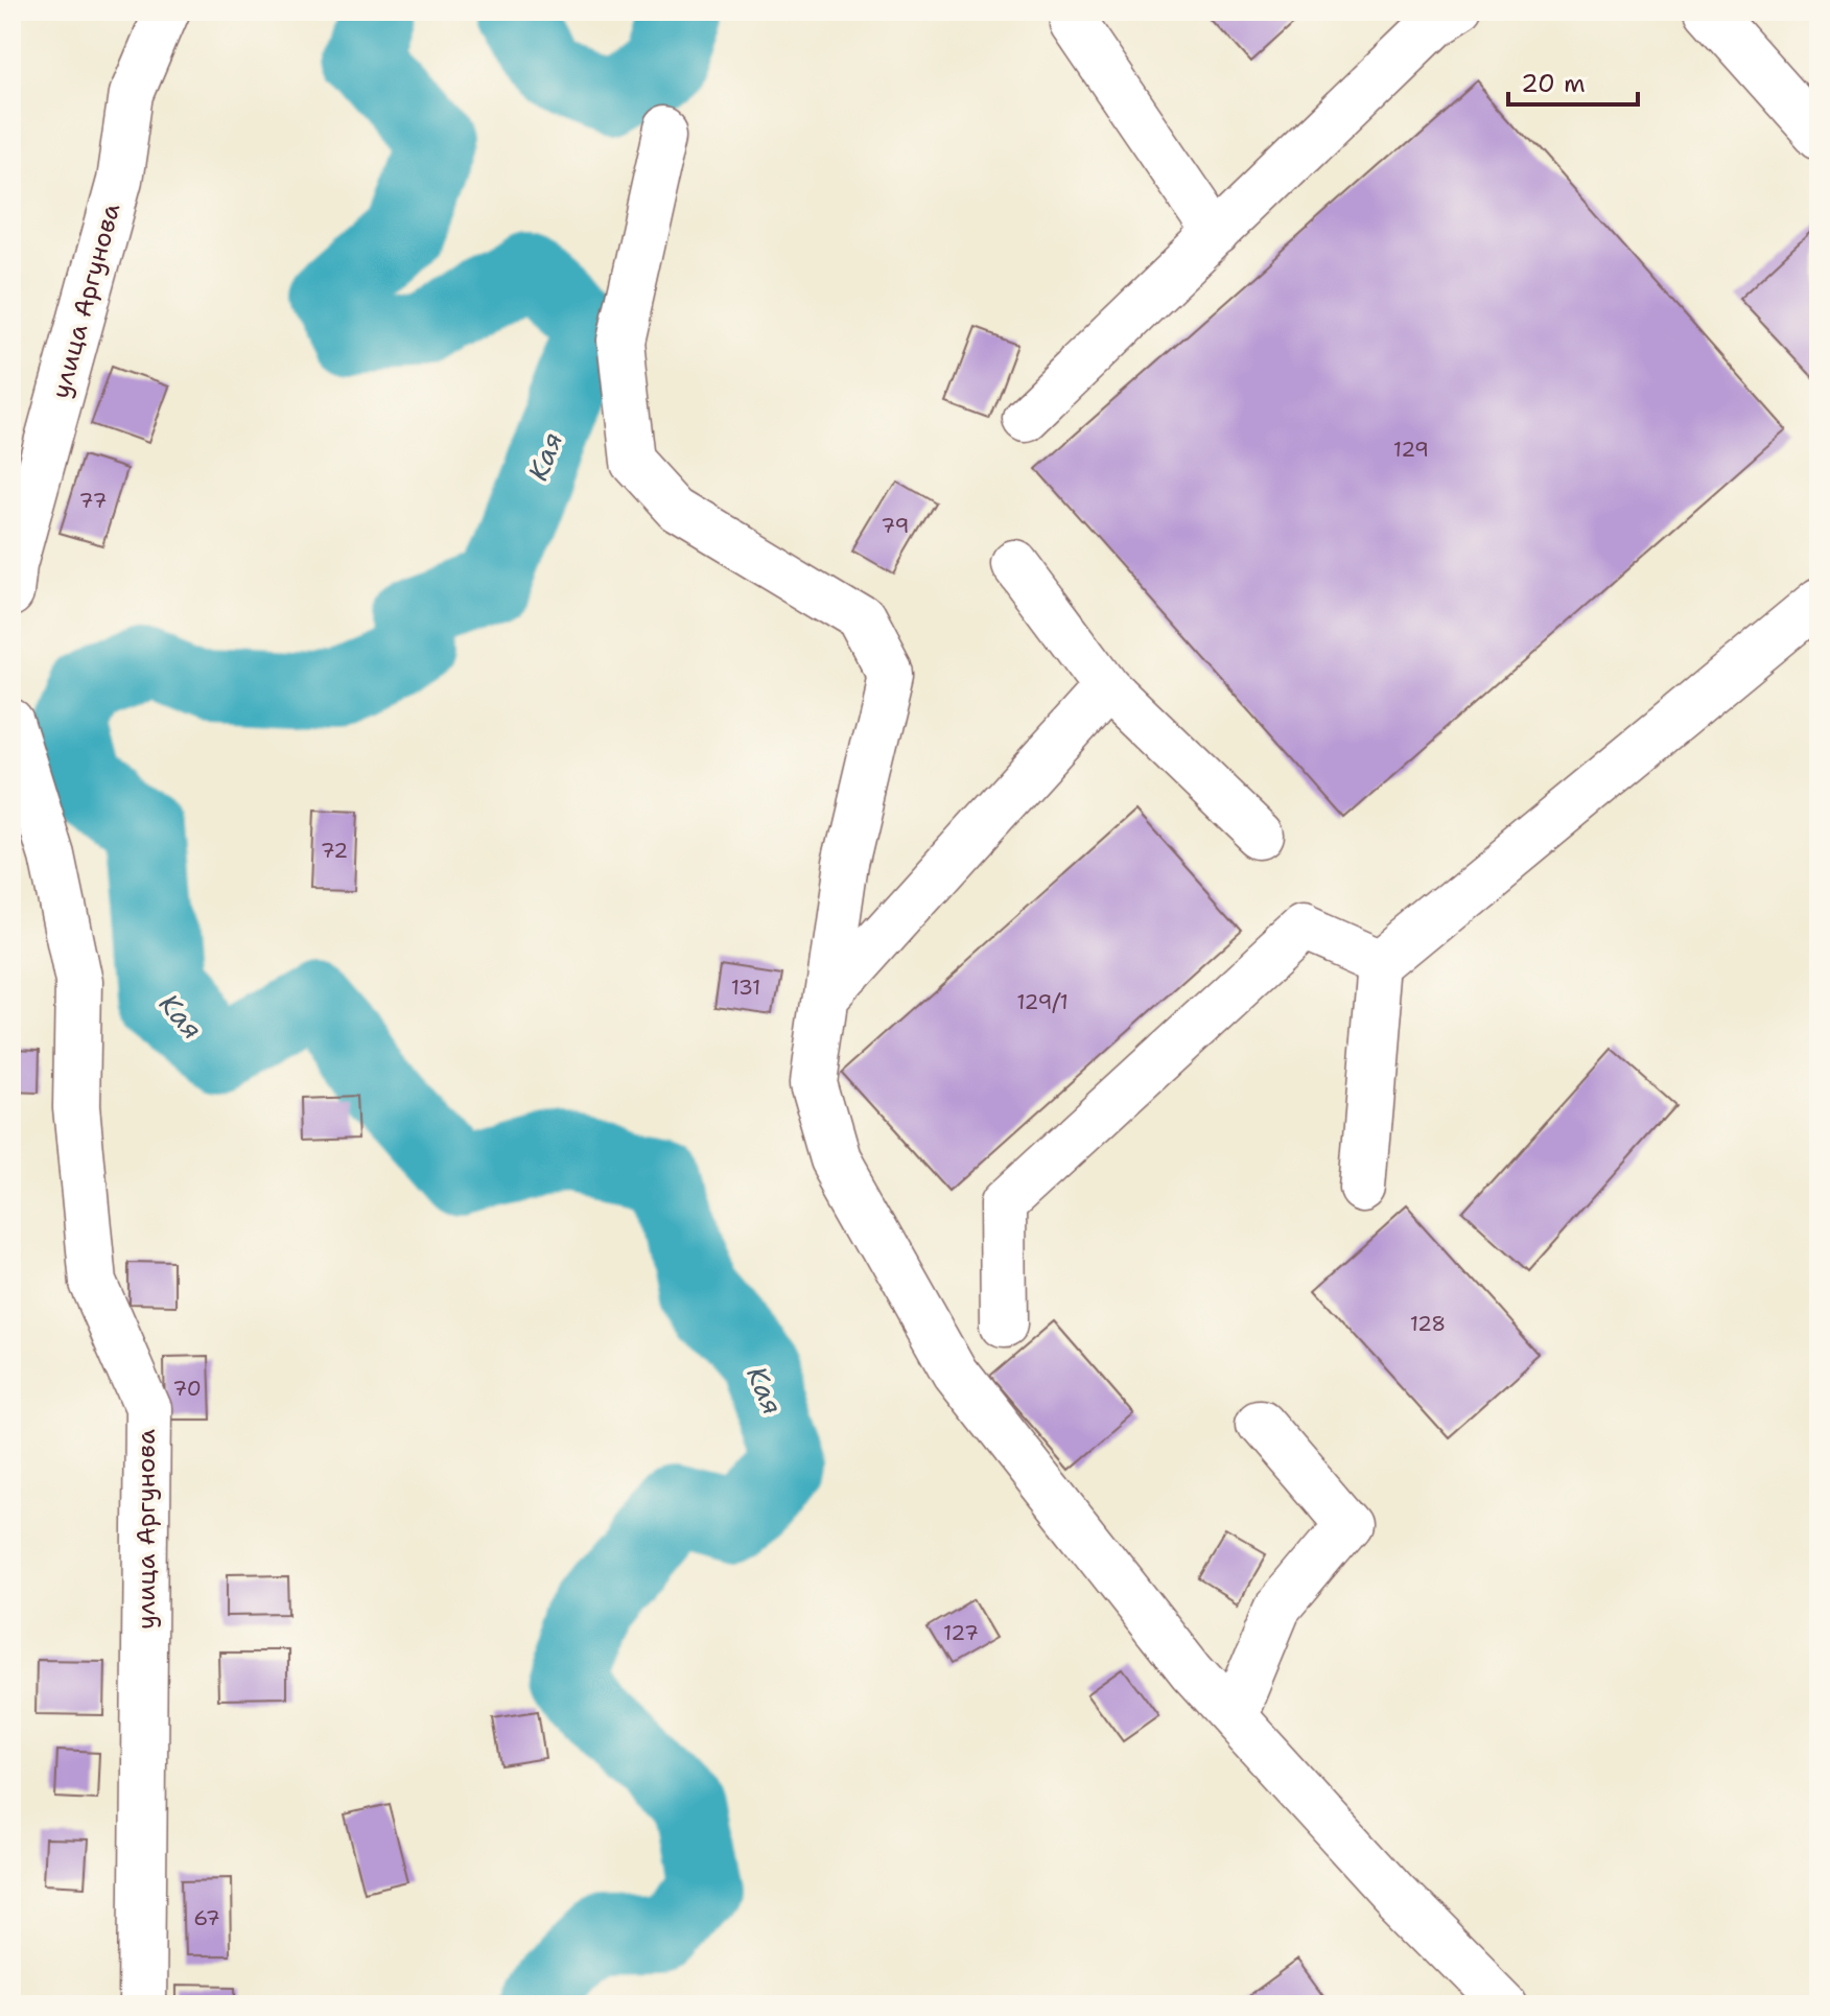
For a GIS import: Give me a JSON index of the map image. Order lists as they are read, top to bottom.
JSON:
{
  "streets": {
    "street": ["улица Аргунова"]
  },
  "water": ["Кая"],
  "house_numbers": [
    "129",
    "77",
    "79",
    "72",
    "131",
    "129/1",
    "128",
    "70",
    "127",
    "67"
  ],
  "scale_bar": "20 m"
}
